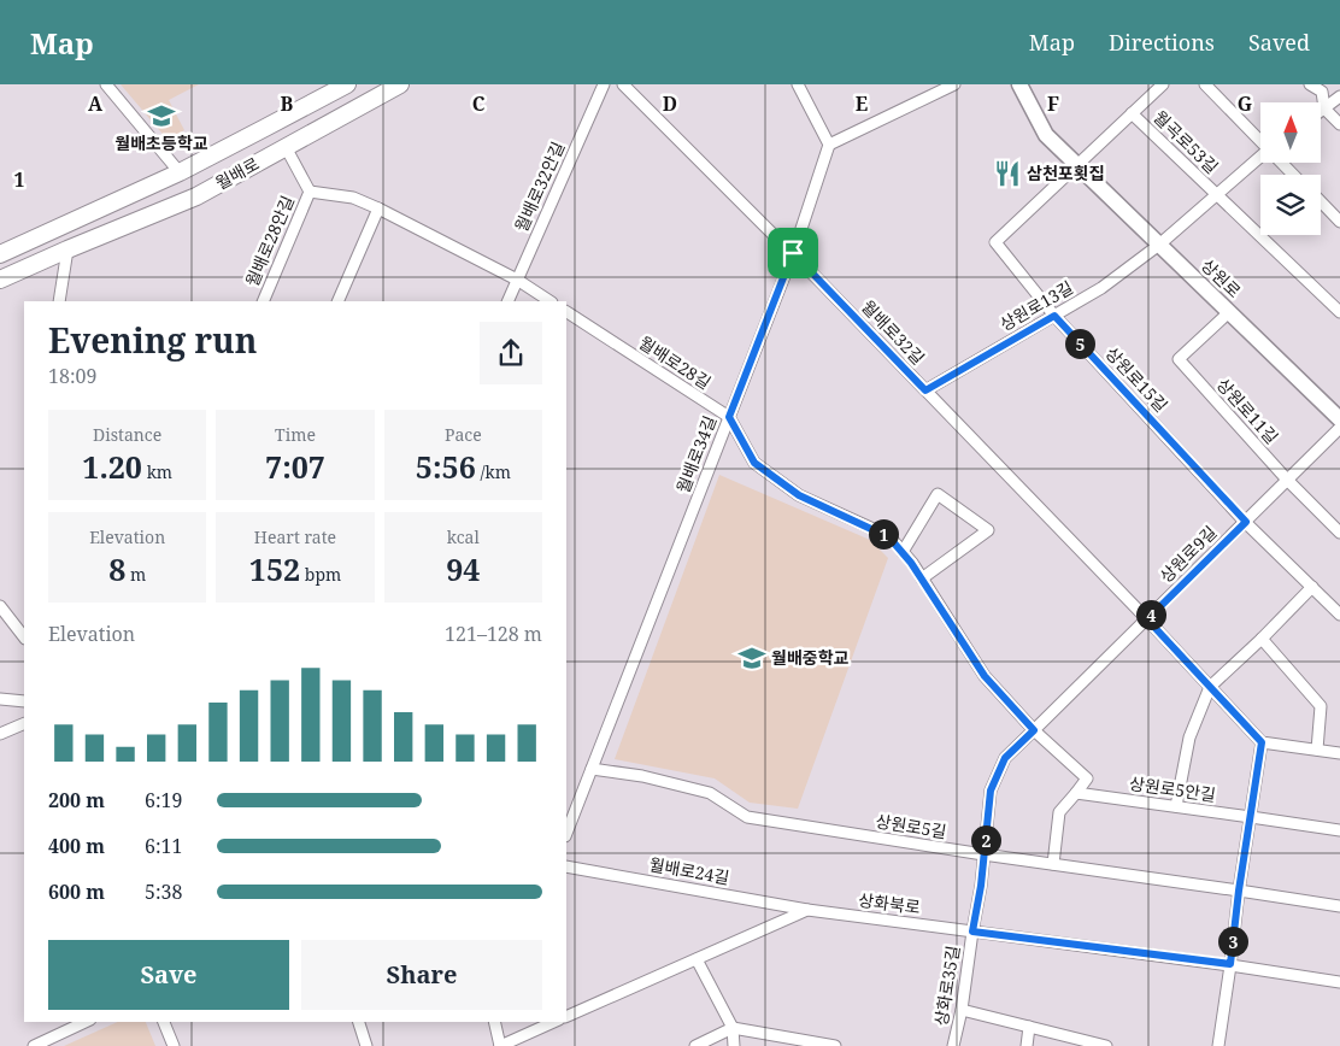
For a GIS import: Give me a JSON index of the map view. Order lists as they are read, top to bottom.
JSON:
{
  "streets": {
    "main road": ["월배로"],
    "street": [
      "월곡로53길",
      "월배로32안길",
      "월배로28안길",
      "상원로",
      "상원로13길",
      "월배로32길",
      "월배로28길",
      "상원로15길",
      "상원로11길",
      "월배로34길",
      "상원로9길",
      "상원로5안길",
      "상원로5길",
      "월배로24길",
      "상화북로",
      "상화로35길"
    ]
  },
  "crossings": [
    ["월곡로53길", "상원로"],
    ["월곡로53길", "상원로13길"],
    ["상원로", "상원로13길"],
    ["상원로", "상원로15길"],
    ["상원로", "상원로11길"],
    ["상원로13길", "월배로32길"],
    ["상원로13길", "상원로15길"],
    ["월배로32길", "월배로34길"],
    ["월배로32길", "상원로9길"],
    ["월배로28길", "월배로34길"],
    ["월배로28길", "상원로9길"],
    ["상원로15길", "상원로9길"],
    ["상원로11길", "상원로9길"],
    ["월배로34길", "상원로5길"],
    ["상원로9길", "상원로5길"],
    ["상원로9길", "상화북로"],
    ["상원로9길", "상화로35길"],
    ["월배로24길", "상화북로"],
    ["상화북로", "상화로35길"]
  ],
  "places": {
    "school or university": ["월배초등학교", "월배중학교"],
    "restaurant": ["삼천포횟집"]
  },
  "north": "top",
  "page": {
    "header": "Map",
    "nav": ["Map", "Directions", "Saved"],
    "heading": ["Evening run", "18:09"],
    "pins": [
      "5",
      "1",
      "4",
      "2",
      "3"
    ],
    "stats": [
      ["Distance", "1.20 km"],
      ["Time", "7:07"],
      ["Pace", "5:56 /km"],
      ["Elevation", "8 m"],
      ["Heart rate", "152 bpm"],
      ["kcal", "94"]
    ],
    "chart": ["Elevation", "121–128 m"],
    "list": [
      {
        "name": "200 m",
        "note": "6:19"
      },
      {
        "name": "400 m",
        "note": "6:11"
      },
      {
        "name": "600 m",
        "note": "5:38"
      }
    ],
    "buttons": ["Save", "Share"]
  },
  "grid": {
    "columns": [
      "A",
      "B",
      "C",
      "D",
      "E",
      "F",
      "G"
    ],
    "rows": ["1"]
  }
}
